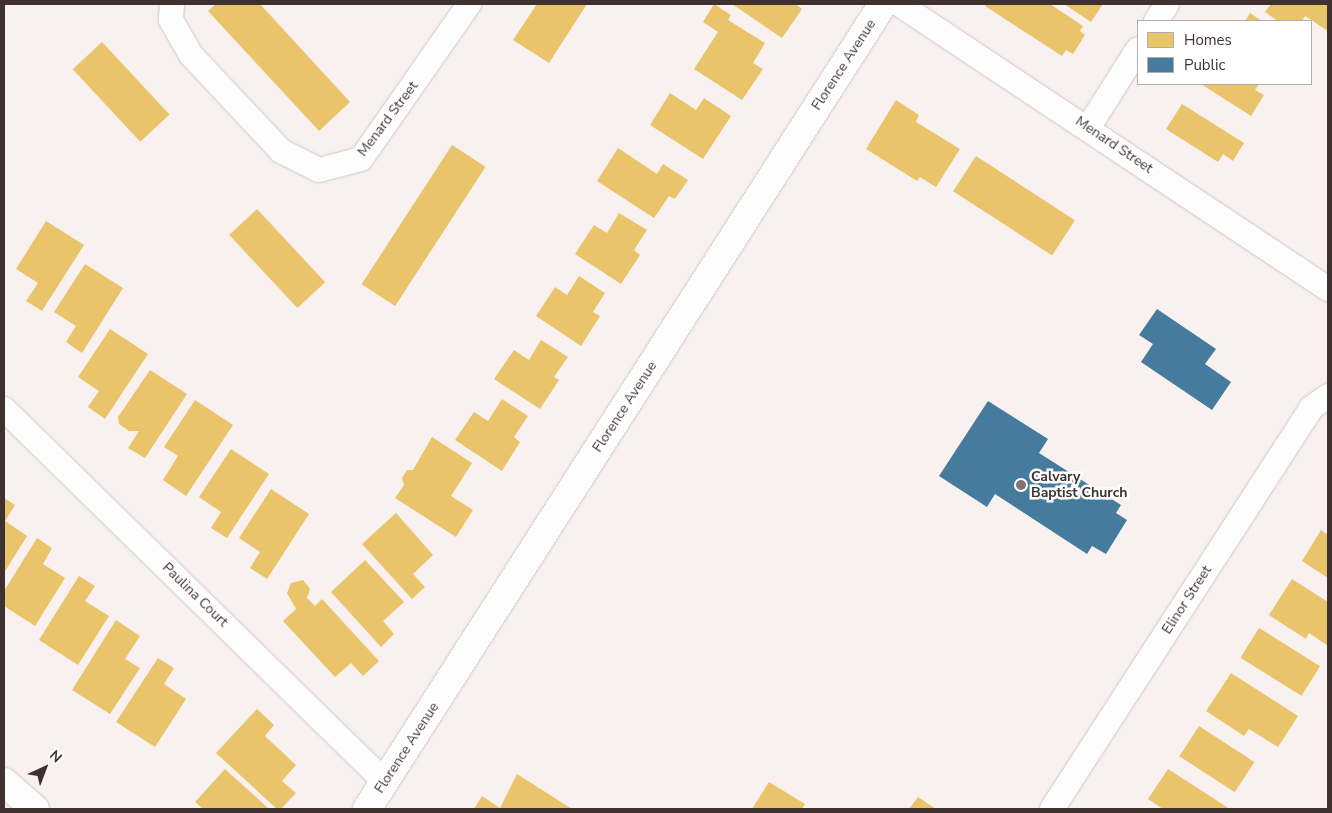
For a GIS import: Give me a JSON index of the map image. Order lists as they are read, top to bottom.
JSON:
{
  "streets": {
    "street": [
      "Florence Avenue",
      "Menard Street",
      "Paulina Court",
      "Elinor Street"
    ]
  },
  "crossings": [
    ["Florence Avenue", "Paulina Court"]
  ],
  "places": ["Calvary Baptist Church"],
  "legend": ["Homes", "Public"],
  "north": "top right"
}
